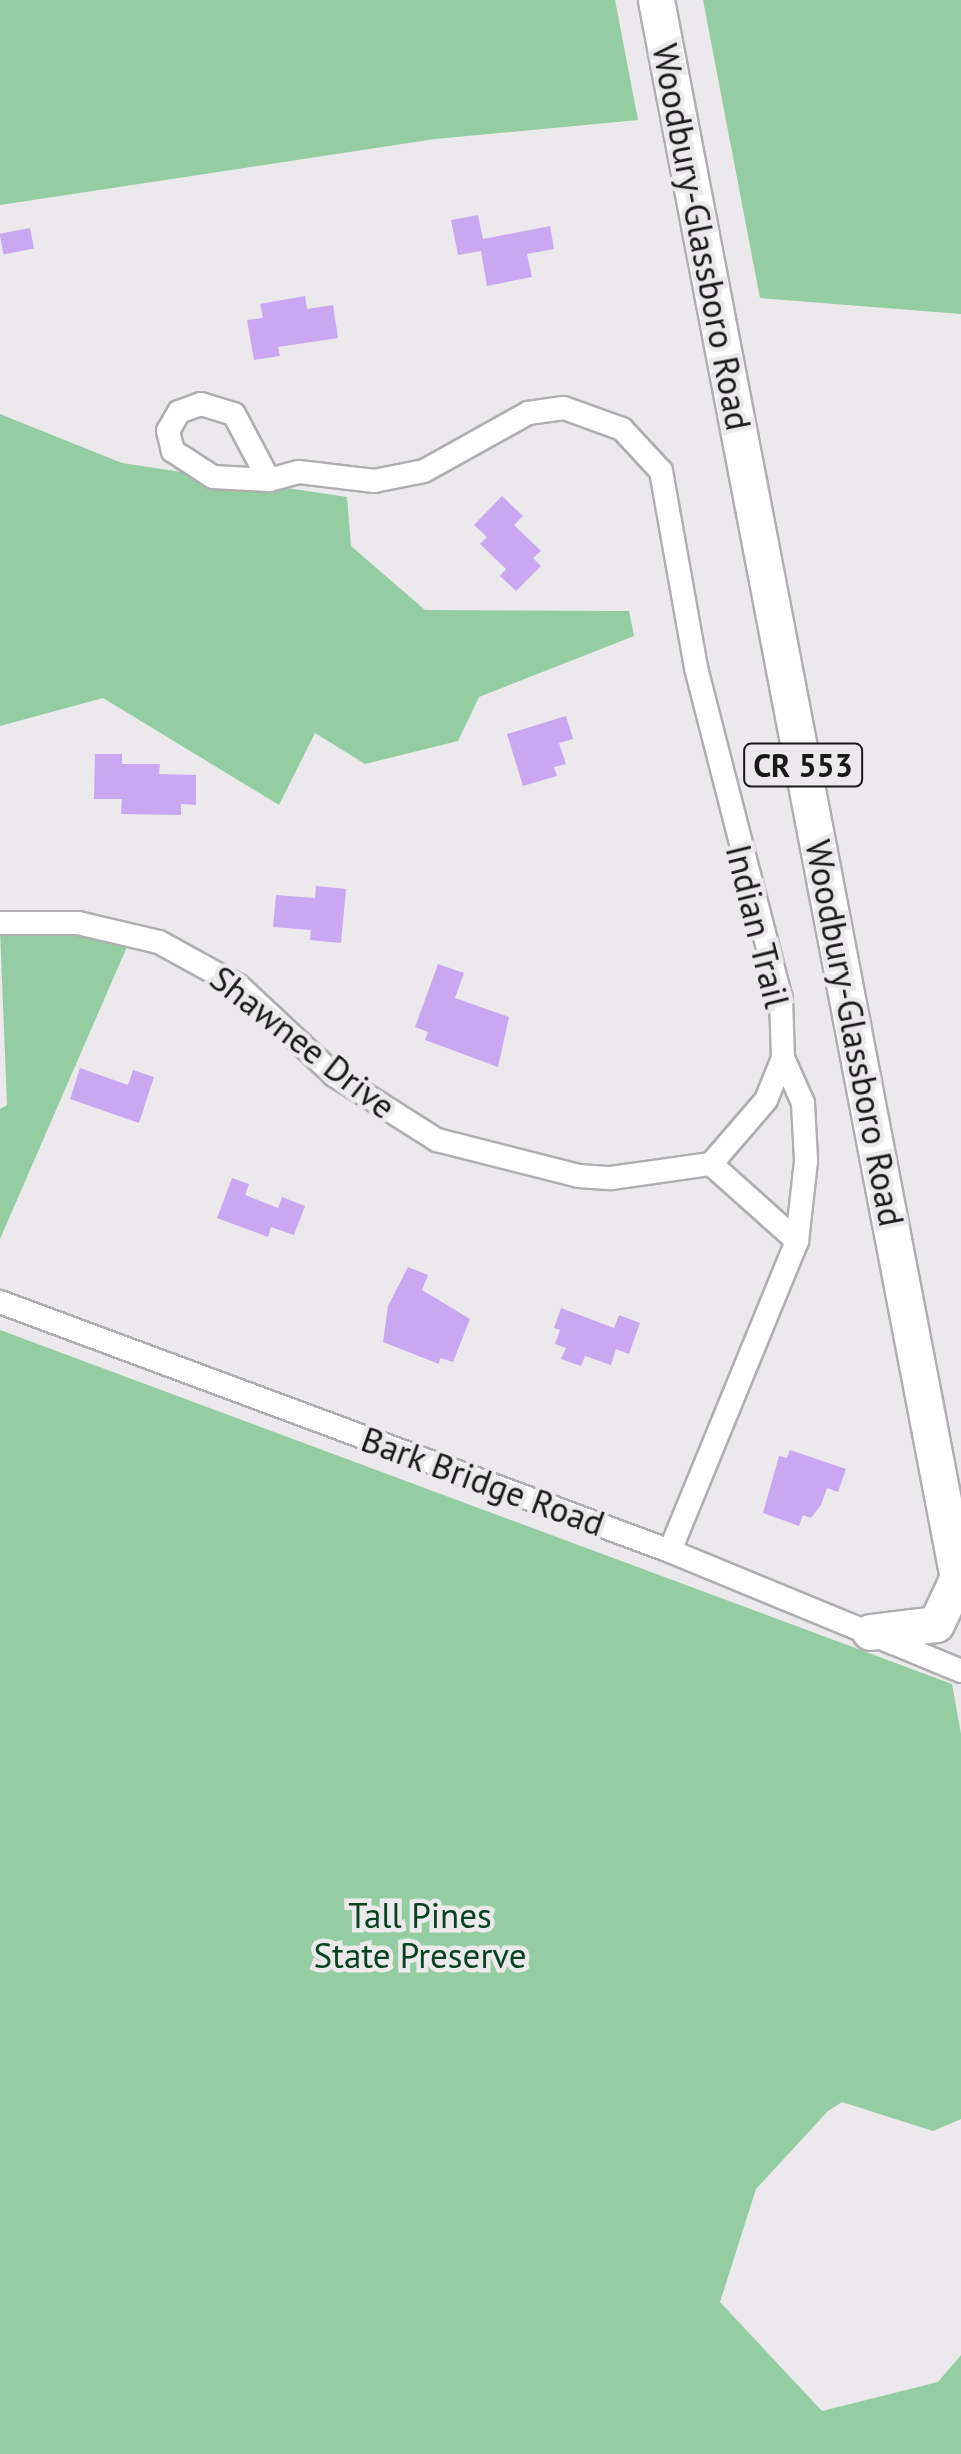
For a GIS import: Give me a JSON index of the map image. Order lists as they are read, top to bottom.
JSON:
{
  "streets": {
    "main road": ["Woodbury-Glassboro Road", "CR 553"],
    "street": ["Indian Trail", "Shawnee Drive", "Bark Bridge Road"]
  },
  "crossings": [
    ["Indian Trail", "Bark Bridge Road"]
  ],
  "parks": ["Tall Pines State Preserve"]
}
